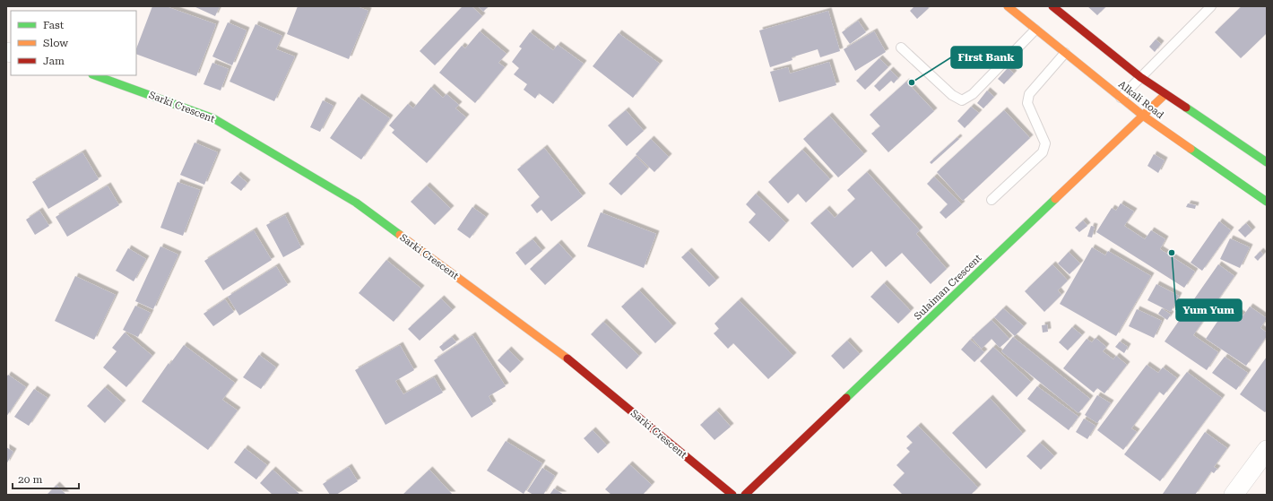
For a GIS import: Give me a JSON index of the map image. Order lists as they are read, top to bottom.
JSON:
{
  "streets": {
    "street": ["Alkali Road", "Sarki Crescent", "Sulaiman Crescent"]
  },
  "crossings": [
    ["Alkali Road", "Sulaiman Crescent"]
  ],
  "places": ["First Bank", "Yum Yum"],
  "legend": ["Fast", "Slow", "Jam"],
  "scale_bar": "20 m"
}
